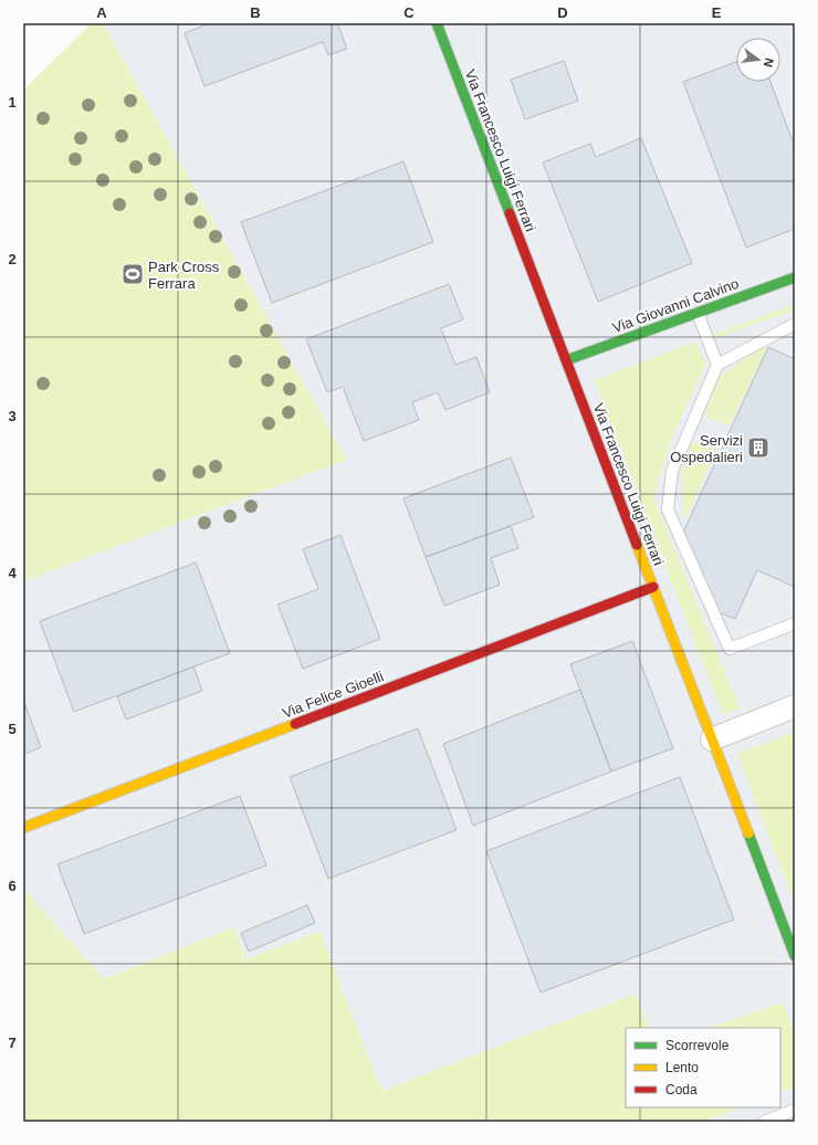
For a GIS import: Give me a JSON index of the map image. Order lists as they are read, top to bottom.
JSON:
{
  "streets": {
    "street": ["Via Francesco Luigi Ferrari", "Via Giovanni Calvino", "Via Felice Gioelli"]
  },
  "crossings": [
    ["Via Francesco Luigi Ferrari", "Via Giovanni Calvino"],
    ["Via Francesco Luigi Ferrari", "Via Felice Gioelli"]
  ],
  "places": {
    "sports": ["Park Cross Ferrara"],
    "building": ["Servizi Ospedalieri"]
  },
  "legend": ["Scorrevole", "Lento", "Coda"],
  "north": "right",
  "grid": {
    "columns": [
      "A",
      "B",
      "C",
      "D",
      "E"
    ],
    "rows": [
      "1",
      "2",
      "3",
      "4",
      "5",
      "6",
      "7"
    ]
  }
}
